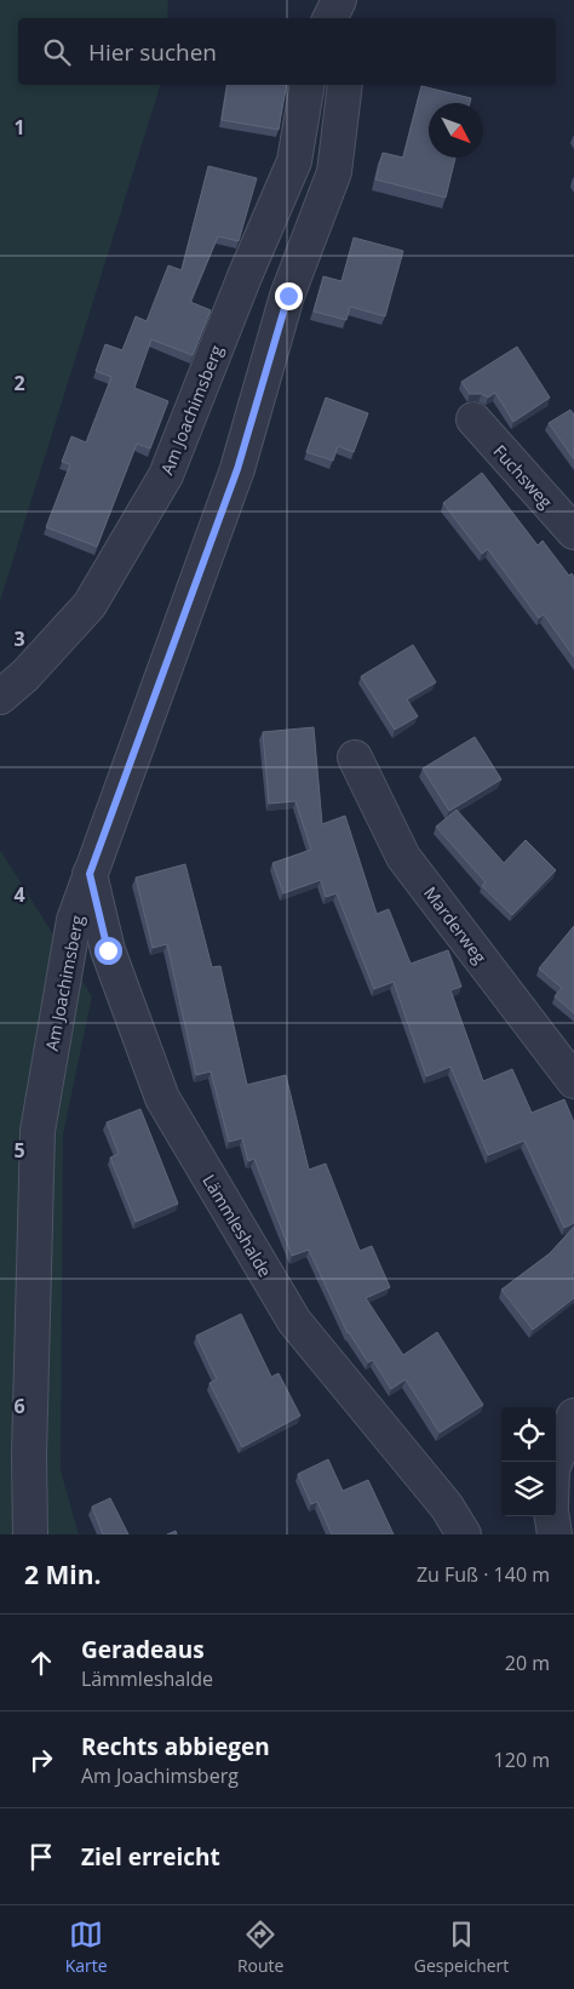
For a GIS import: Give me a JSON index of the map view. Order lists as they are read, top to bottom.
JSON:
{
  "streets": {
    "street": [
      "Am Joachimsberg",
      "Fuchsweg",
      "Marderweg",
      "Lämmleshalde"
    ]
  },
  "crossings": [
    ["Am Joachimsberg", "Lämmleshalde"]
  ],
  "north": "bottom right",
  "page": {
    "search": "Hier suchen",
    "heading": ["2 Min.", "Zu Fuß · 140 m"],
    "list": [
      ["Geradeaus", "Lämmleshalde", "20 m"],
      ["Rechts abbiegen", "Am Joachimsberg", "120 m"],
      "Ziel erreicht"
    ],
    "nav": ["Karte", "Route", "Gespeichert"]
  },
  "grid": {
    "rows": [
      "1",
      "2",
      "3",
      "4",
      "5",
      "6"
    ]
  }
}
